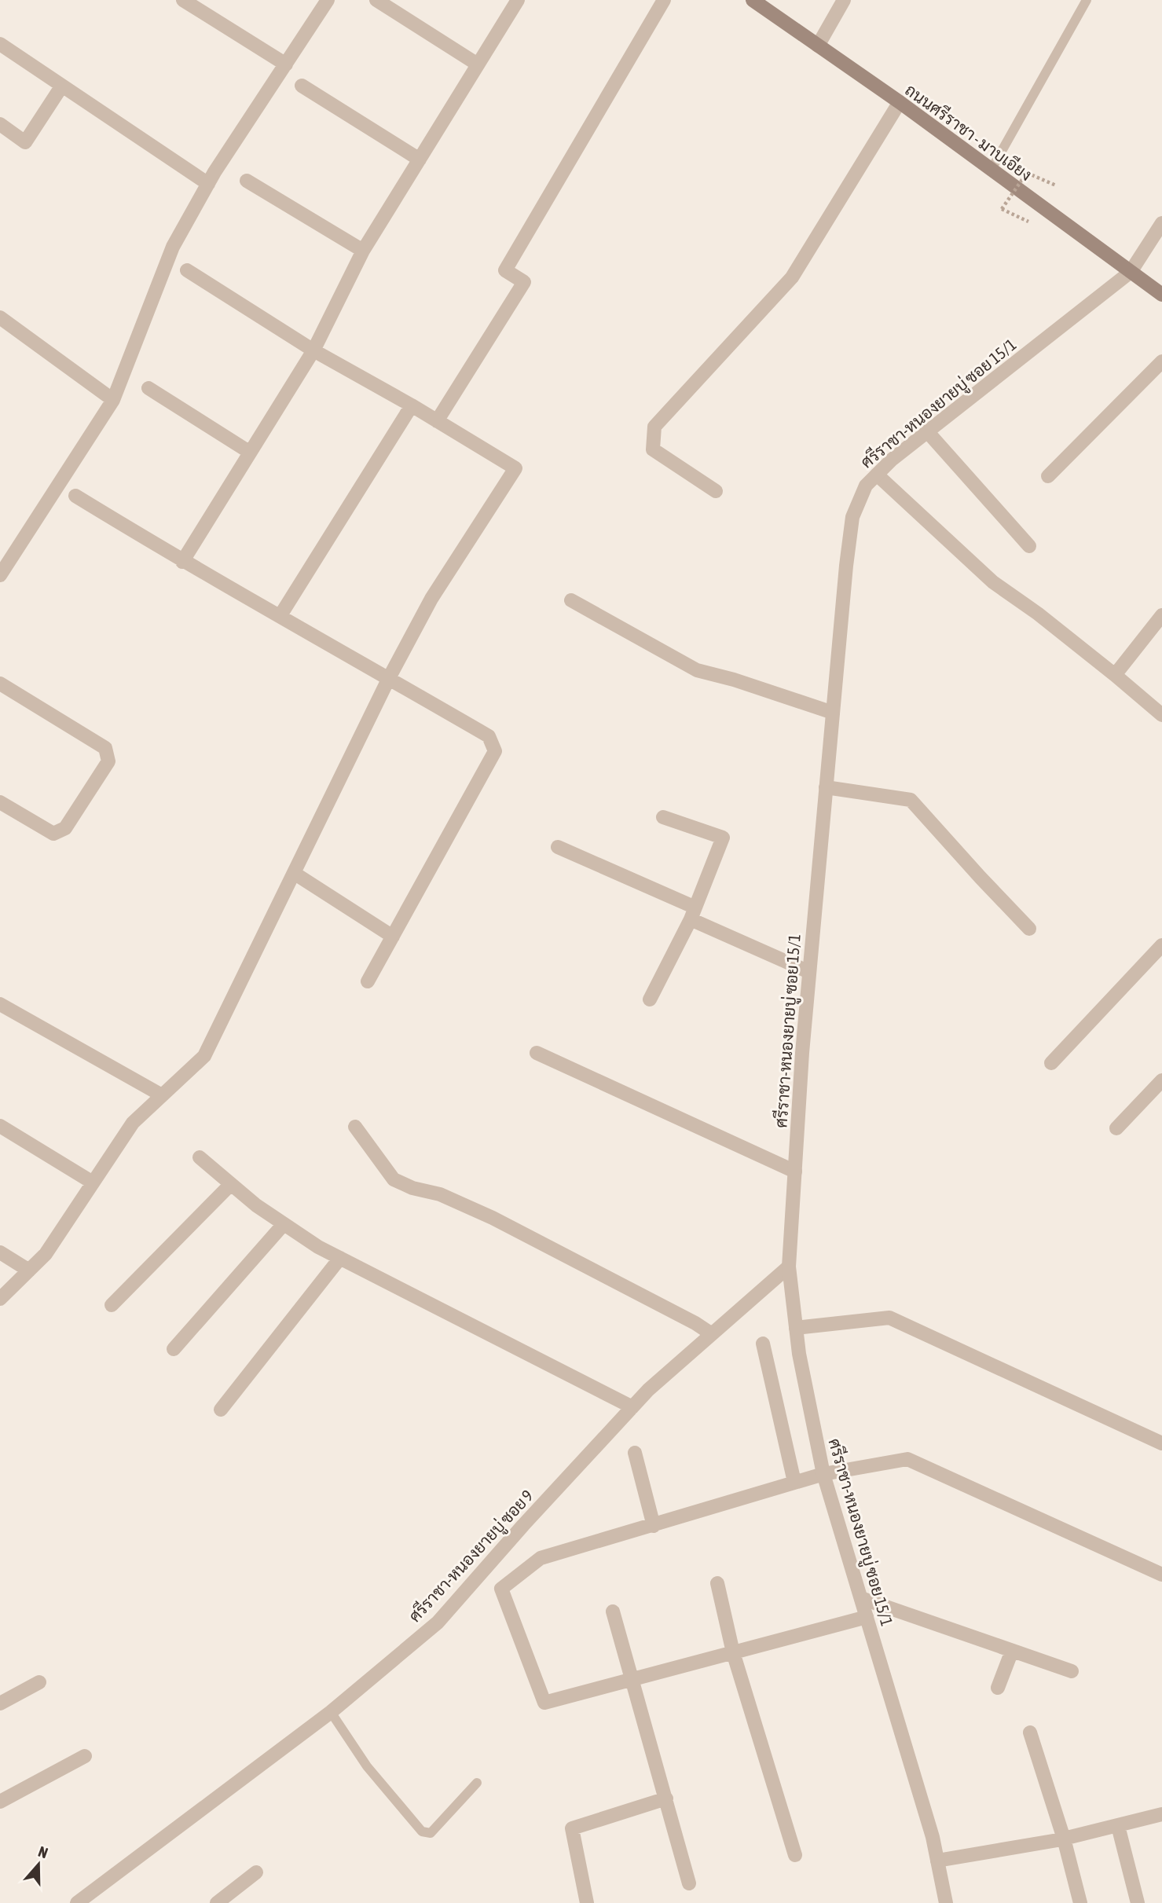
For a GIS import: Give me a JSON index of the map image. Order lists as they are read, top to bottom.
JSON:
{
  "streets": {
    "main road": ["ถนนศรีราชา - มาบเอียง"],
    "street": ["ศรีราชา-หนองยายบู่ ซอย 15/1", "ศรีราชา-หนองยายบู่ ซอย 9"]
  },
  "crossings": [
    ["ถนนศรีราชา - มาบเอียง", "ศรีราชา-หนองยายบู่ ซอย 15/1"],
    ["ศรีราชา-หนองยายบู่ ซอย 15/1", "ศรีราชา-หนองยายบู่ ซอย 9"]
  ],
  "north": "top"
}
